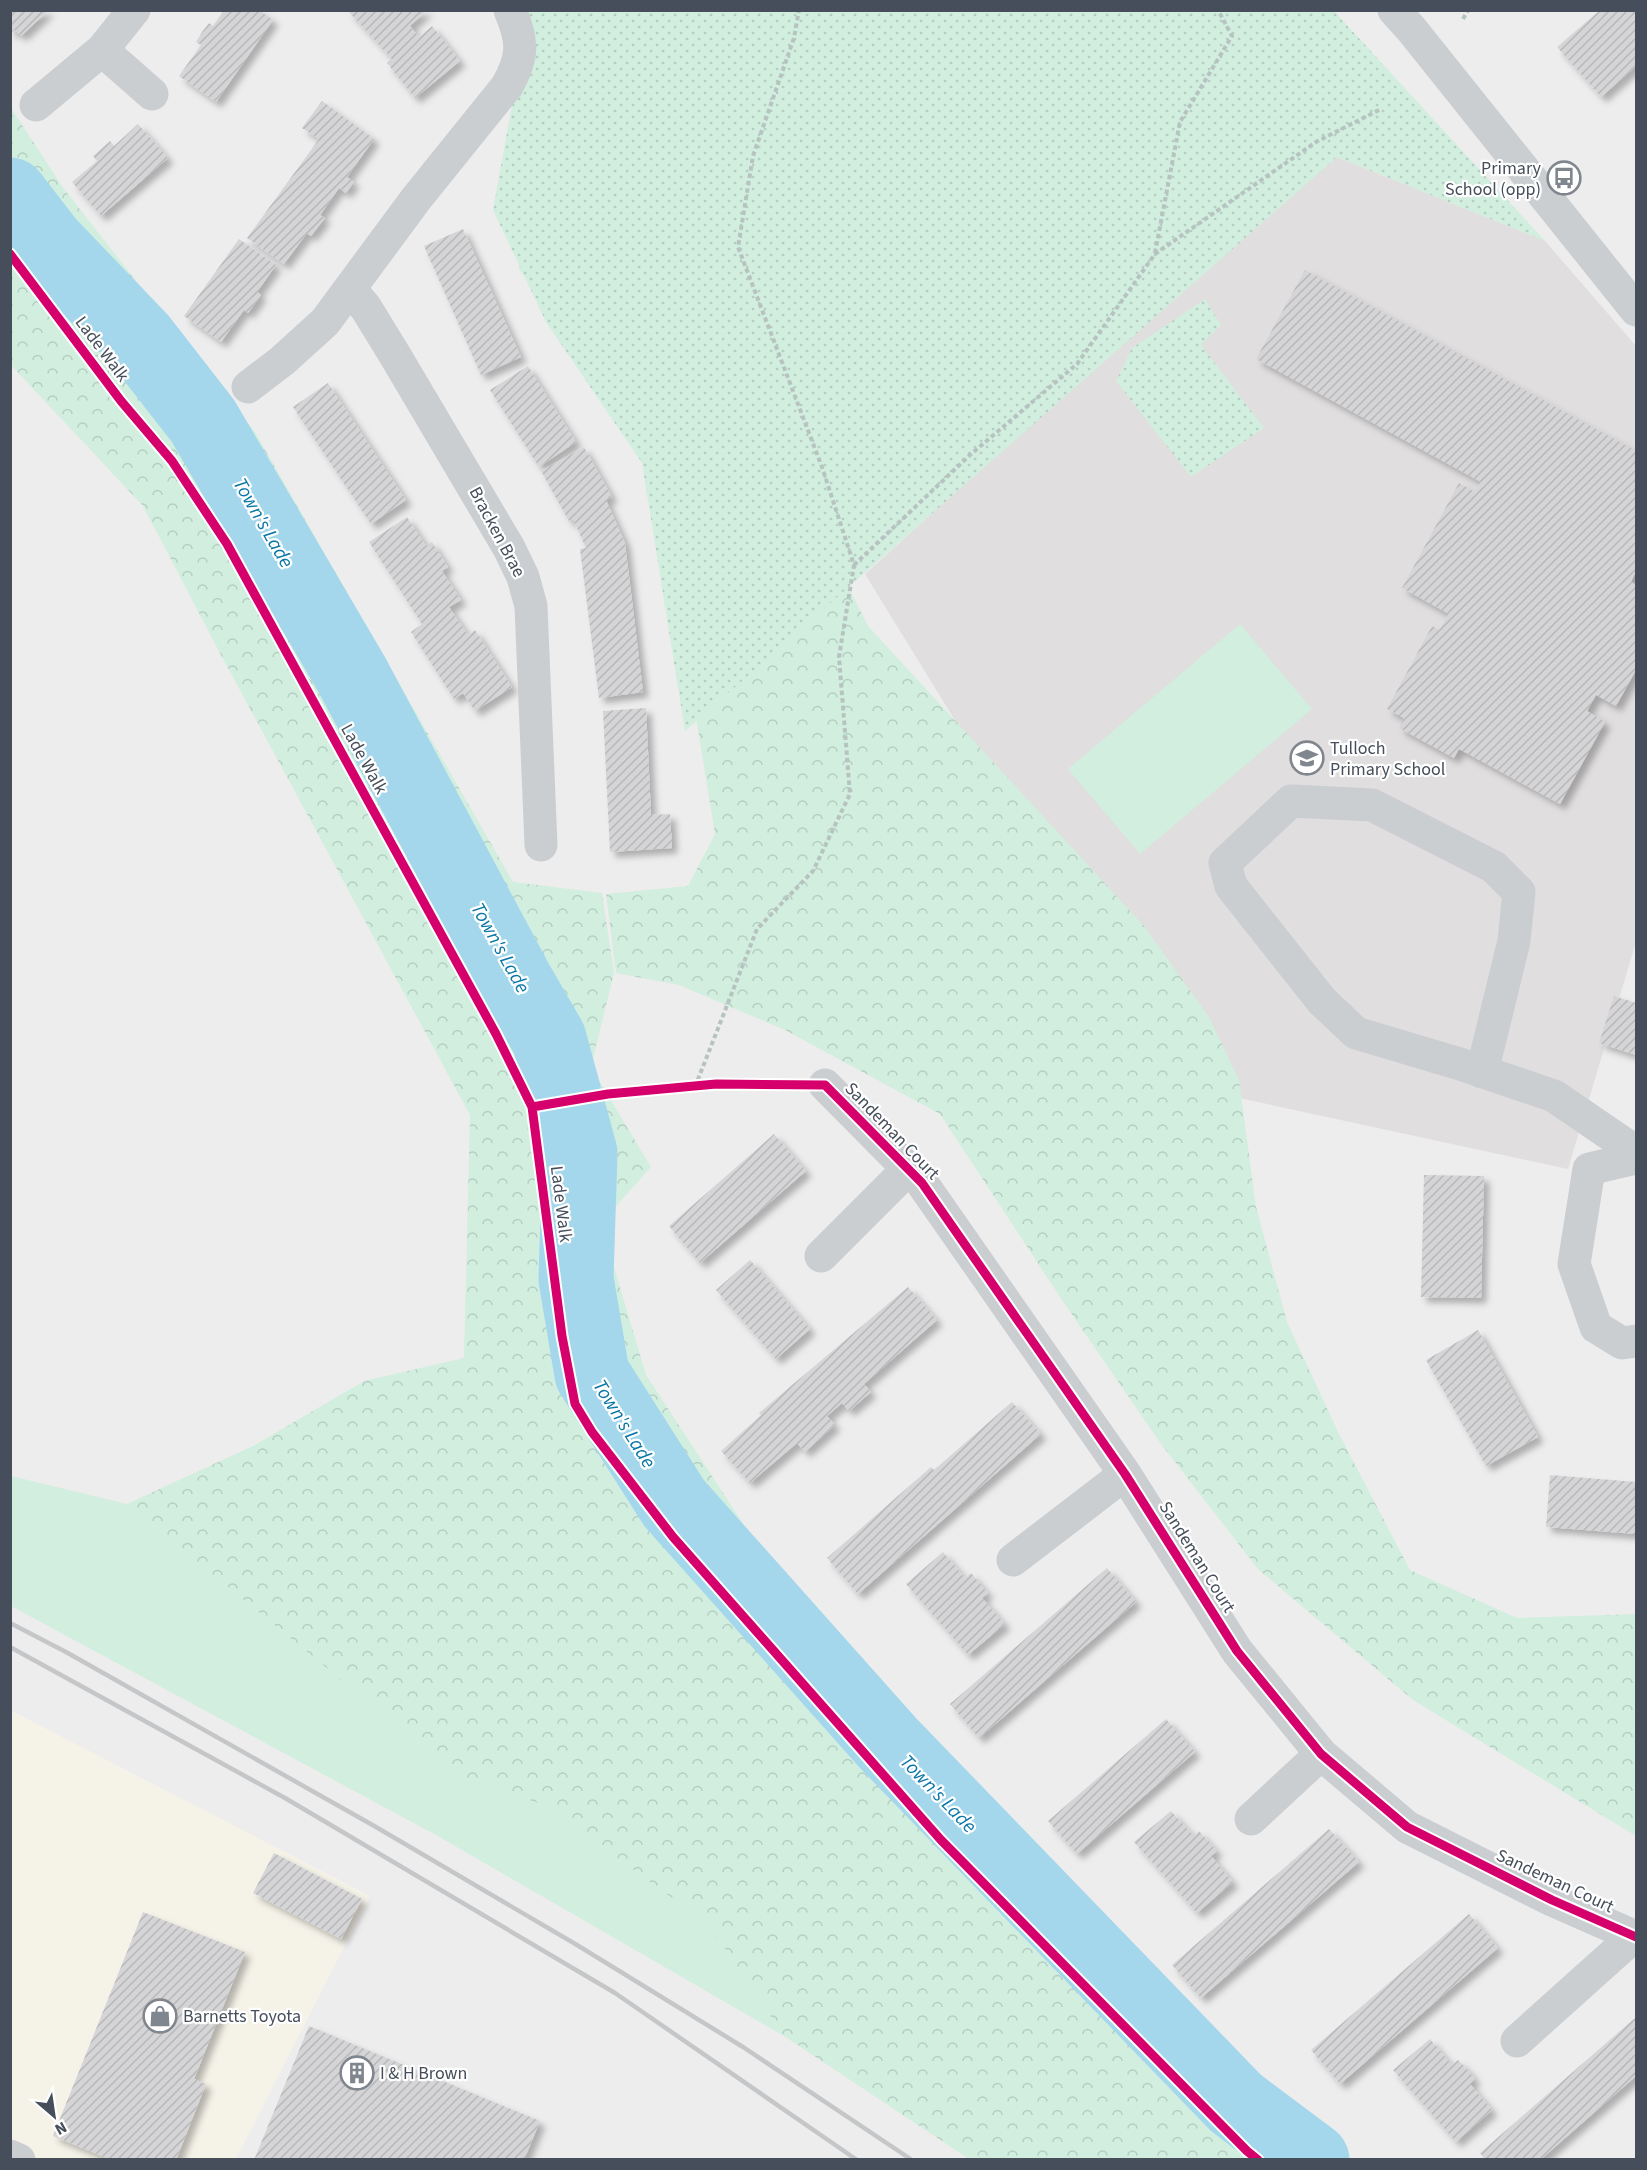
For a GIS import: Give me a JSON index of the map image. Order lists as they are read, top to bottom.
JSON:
{
  "streets": {
    "street": ["Bracken Brae", "Sandeman Court"],
    "cycle path": ["Lade Walk"]
  },
  "water": ["Town's Lade"],
  "places": {
    "bus stop": ["Primary School (opp)"],
    "school or university": ["Tulloch Primary School"],
    "shop": ["Barnetts Toyota"],
    "building": ["I & H Brown"]
  },
  "north": "bottom right"
}
